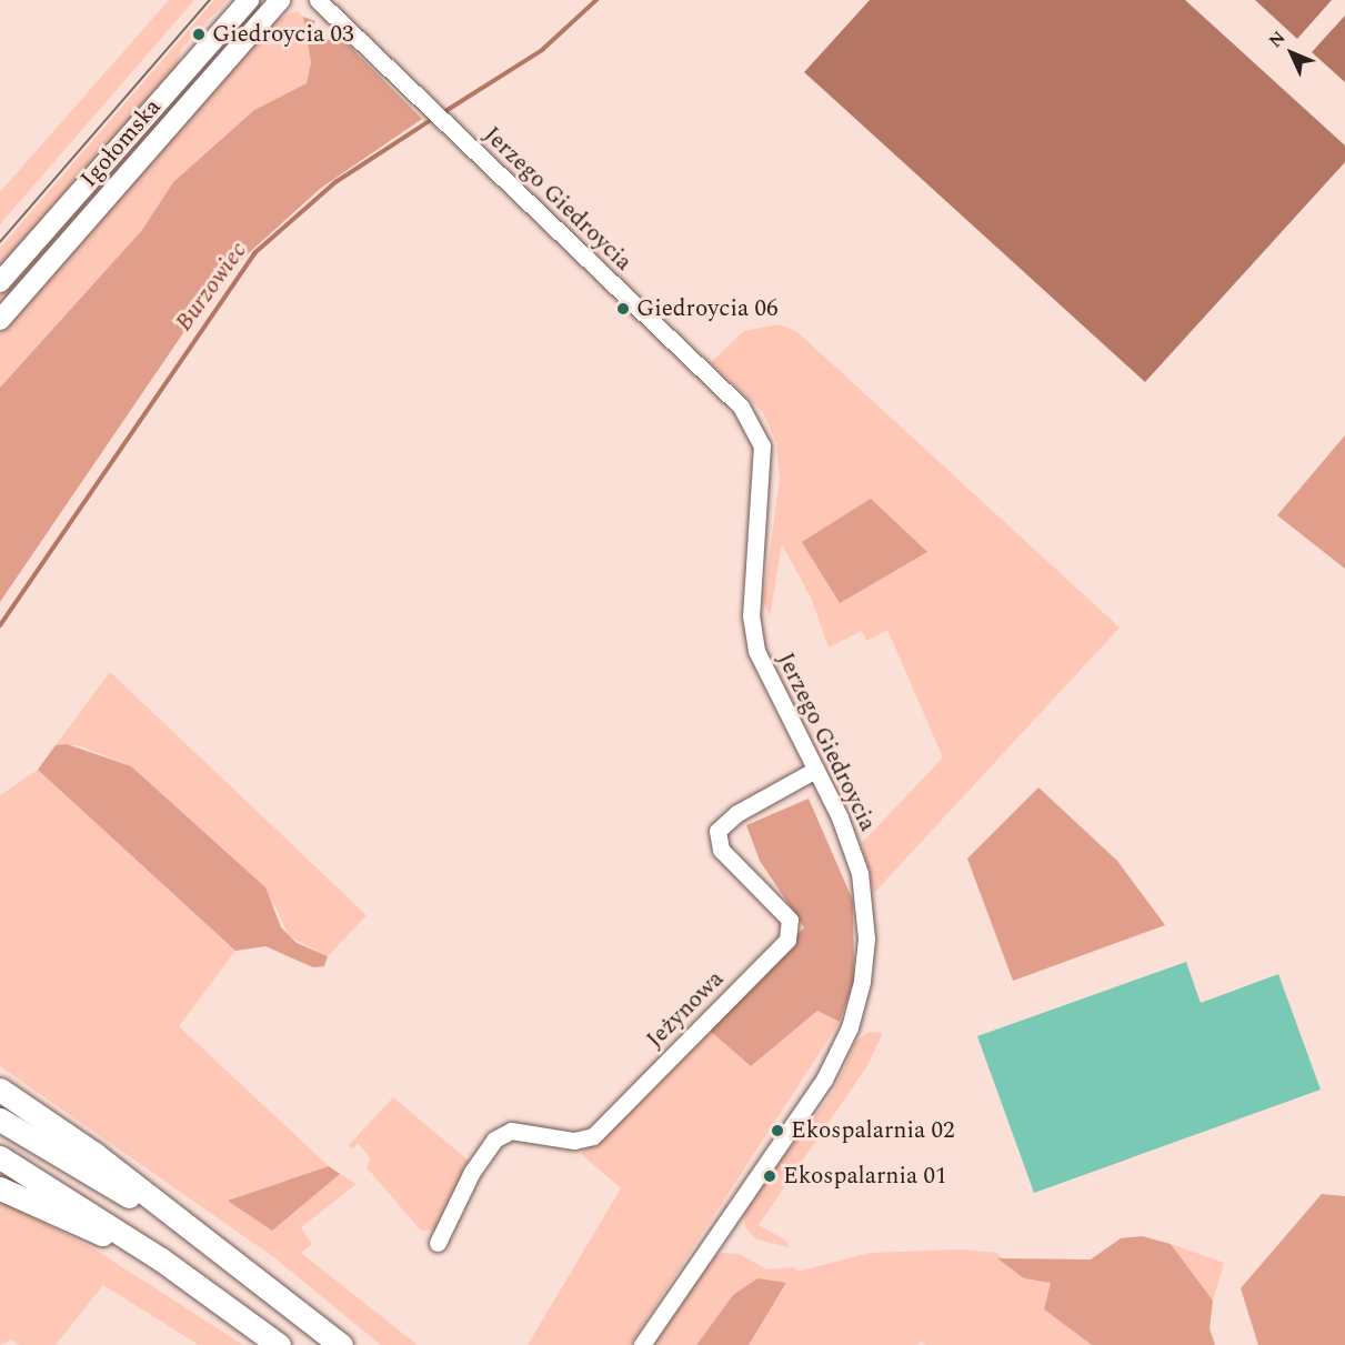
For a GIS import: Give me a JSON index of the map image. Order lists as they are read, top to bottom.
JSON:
{
  "streets": {
    "main road": ["Igołomska"],
    "street": ["Jerzego Giedroycia", "Jeżynowa"]
  },
  "crossings": [
    ["Jerzego Giedroycia", "Jeżynowa"]
  ],
  "water": ["Burzowiec"],
  "places": [
    "Giedroycia 03",
    "Giedroycia 06",
    "Ekospalarnia 02",
    "Ekospalarnia 01"
  ],
  "north": "top left"
}
